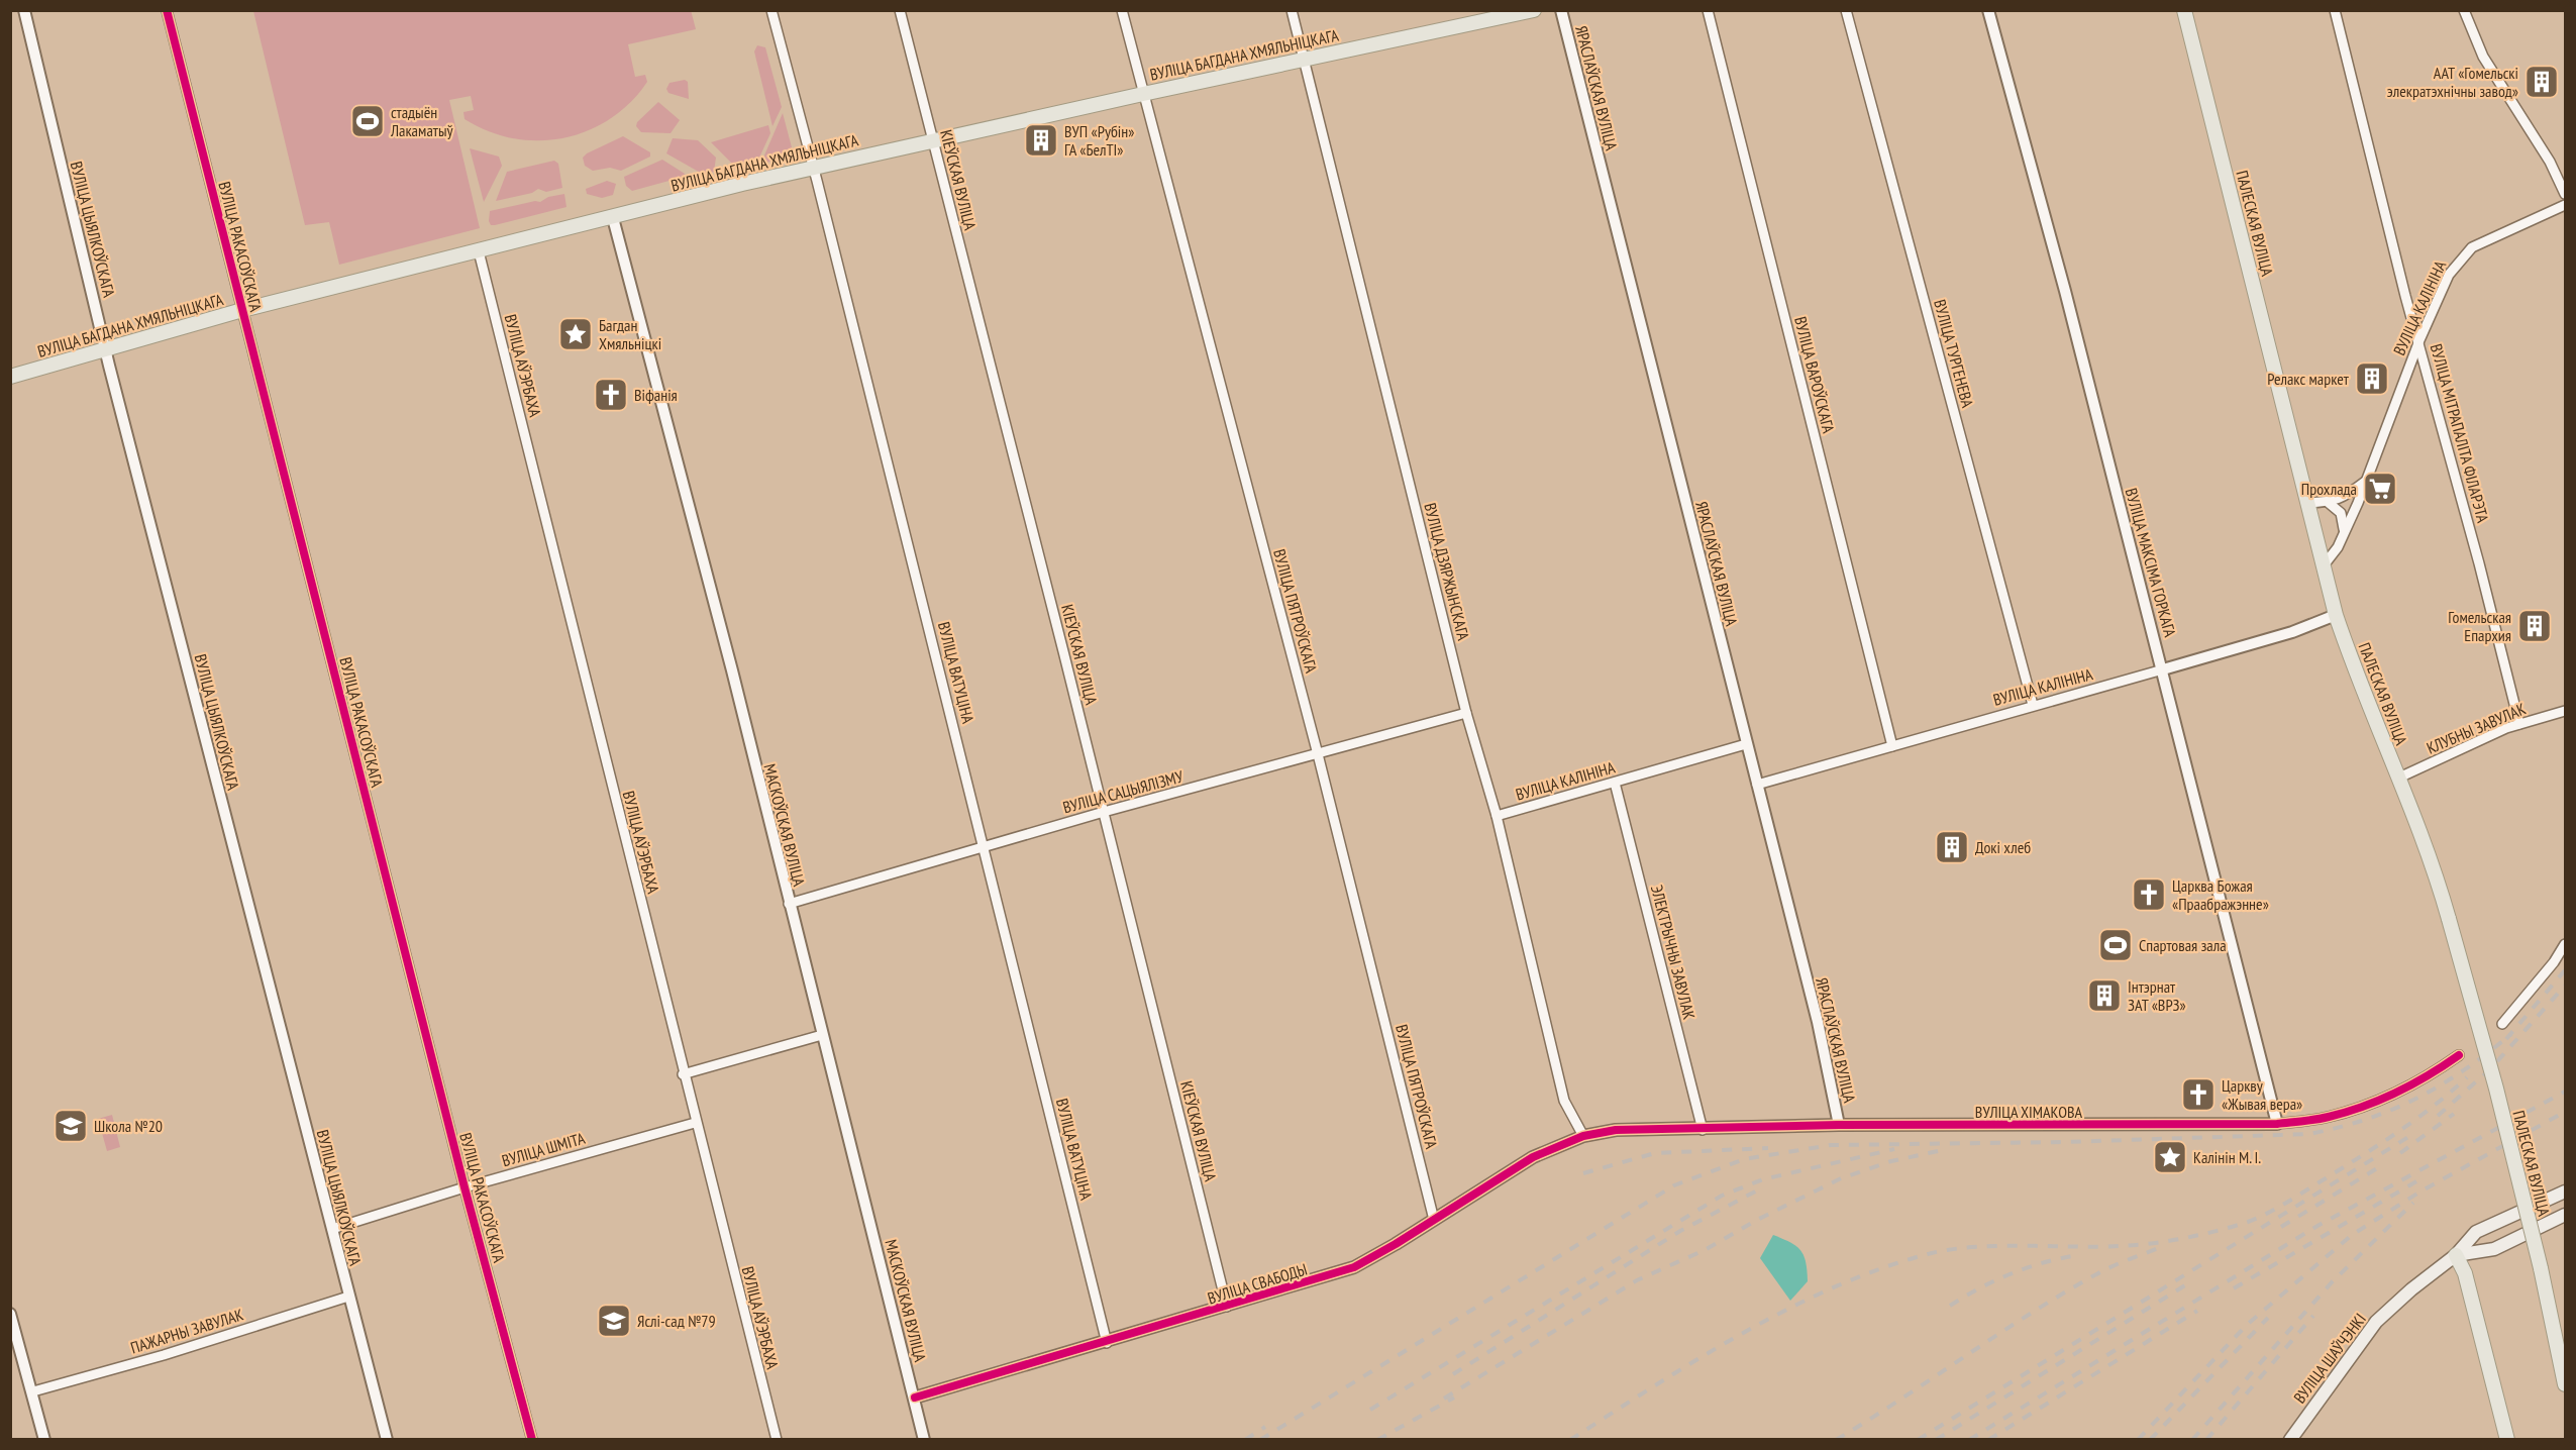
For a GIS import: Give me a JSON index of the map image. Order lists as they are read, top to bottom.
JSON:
{
  "streets": {
    "main road": ["ВУЛІЦА БАГДАНА ХМЯЛЬНІЦКАГА", "ПАЛЕСКАЯ ВУЛІЦА", "ВУЛІЦА ШАЎЧЭНКІ"],
    "street": [
      "ЯРАСЛАЎСКАЯ ВУЛІЦА",
      "КІЕЎСКАЯ ВУЛІЦА",
      "ВУЛІЦА ЦЫЯЛКОЎСКАГА",
      "ВУЛІЦА РАКАСОЎСКАГА",
      "ВУЛІЦА КАЛІНІНА",
      "ВУЛІЦА ТУРГЕНЕВА",
      "ВУЛІЦА АЎЭРБАХА",
      "ВУЛІЦА ВАРОЎСКАГА",
      "ВУЛІЦА МІТРАПАЛІТА ФІЛАРЭТА",
      "ВУЛІЦА МАКСІМА ГОРКАГА",
      "ВУЛІЦА ДЗЯРЖЫНСКАГА",
      "ВУЛІЦА ПЯТРОЎСКАГА",
      "ВУЛІЦА ВАТУЦІНА",
      "КЛУБНЫ ЗАВУЛАК",
      "ВУЛІЦА САЦЫЯЛІЗМУ",
      "МАСКОЎСКАЯ ВУЛІЦА",
      "ЭЛЕКТРЫЧНЫ ЗАВУЛАК",
      "ВУЛІЦА ХІМАКОВА",
      "ВУЛІЦА ШМІТА",
      "ВУЛІЦА СВАБОДЫ",
      "ПАЖАРНЫ ЗАВУЛАК"
    ]
  },
  "crossings": [
    ["ВУЛІЦА БАГДАНА ХМЯЛЬНІЦКАГА", "КІЕЎСКАЯ ВУЛІЦА"],
    ["ВУЛІЦА БАГДАНА ХМЯЛЬНІЦКАГА", "ВУЛІЦА ЦЫЯЛКОЎСКАГА"],
    ["ВУЛІЦА БАГДАНА ХМЯЛЬНІЦКАГА", "ВУЛІЦА РАКАСОЎСКАГА"],
    ["ВУЛІЦА БАГДАНА ХМЯЛЬНІЦКАГА", "ВУЛІЦА АЎЭРБАХА"],
    ["ВУЛІЦА БАГДАНА ХМЯЛЬНІЦКАГА", "ВУЛІЦА ДЗЯРЖЫНСКАГА"],
    ["ВУЛІЦА БАГДАНА ХМЯЛЬНІЦКАГА", "ВУЛІЦА ПЯТРОЎСКАГА"],
    ["ВУЛІЦА БАГДАНА ХМЯЛЬНІЦКАГА", "ВУЛІЦА ВАТУЦІНА"],
    ["ВУЛІЦА БАГДАНА ХМЯЛЬНІЦКАГА", "МАСКОЎСКАЯ ВУЛІЦА"],
    ["ЯРАСЛАЎСКАЯ ВУЛІЦА", "ВУЛІЦА КАЛІНІНА"],
    ["ЯРАСЛАЎСКАЯ ВУЛІЦА", "ВУЛІЦА ХІМАКОВА"],
    ["КІЕЎСКАЯ ВУЛІЦА", "ВУЛІЦА САЦЫЯЛІЗМУ"],
    ["КІЕЎСКАЯ ВУЛІЦА", "ВУЛІЦА СВАБОДЫ"],
    ["ПАЛЕСКАЯ ВУЛІЦА", "ВУЛІЦА КАЛІНІНА"],
    ["ПАЛЕСКАЯ ВУЛІЦА", "КЛУБНЫ ЗАВУЛАК"],
    ["ВУЛІЦА ЦЫЯЛКОЎСКАГА", "ВУЛІЦА ШМІТА"],
    ["ВУЛІЦА ЦЫЯЛКОЎСКАГА", "ПАЖАРНЫ ЗАВУЛАК"],
    ["ВУЛІЦА РАКАСОЎСКАГА", "ВУЛІЦА ШМІТА"],
    ["ВУЛІЦА КАЛІНІНА", "ВУЛІЦА ТУРГЕНЕВА"],
    ["ВУЛІЦА КАЛІНІНА", "ВУЛІЦА ВАРОЎСКАГА"],
    ["ВУЛІЦА КАЛІНІНА", "ВУЛІЦА МІТРАПАЛІТА ФІЛАРЭТА"],
    ["ВУЛІЦА КАЛІНІНА", "ВУЛІЦА МАКСІМА ГОРКАГА"],
    ["ВУЛІЦА КАЛІНІНА", "ВУЛІЦА ДЗЯРЖЫНСКАГА"],
    ["ВУЛІЦА КАЛІНІНА", "ЭЛЕКТРЫЧНЫ ЗАВУЛАК"],
    ["ВУЛІЦА АЎЭРБАХА", "ВУЛІЦА ШМІТА"],
    ["ВУЛІЦА МІТРАПАЛІТА ФІЛАРЭТА", "КЛУБНЫ ЗАВУЛАК"],
    ["ВУЛІЦА МАКСІМА ГОРКАГА", "ВУЛІЦА ХІМАКОВА"],
    ["ВУЛІЦА ДЗЯРЖЫНСКАГА", "ВУЛІЦА САЦЫЯЛІЗМУ"],
    ["ВУЛІЦА ДЗЯРЖЫНСКАГА", "ВУЛІЦА ХІМАКОВА"],
    ["ВУЛІЦА ДЗЯРЖЫНСКАГА", "ВУЛІЦА СВАБОДЫ"],
    ["ВУЛІЦА ПЯТРОЎСКАГА", "ВУЛІЦА САЦЫЯЛІЗМУ"],
    ["ВУЛІЦА ПЯТРОЎСКАГА", "ВУЛІЦА СВАБОДЫ"],
    ["ВУЛІЦА ВАТУЦІНА", "ВУЛІЦА САЦЫЯЛІЗМУ"],
    ["ВУЛІЦА ВАТУЦІНА", "ВУЛІЦА СВАБОДЫ"],
    ["ВУЛІЦА САЦЫЯЛІЗМУ", "МАСКОЎСКАЯ ВУЛІЦА"],
    ["МАСКОЎСКАЯ ВУЛІЦА", "ВУЛІЦА СВАБОДЫ"],
    ["ЭЛЕКТРЫЧНЫ ЗАВУЛАК", "ВУЛІЦА ХІМАКОВА"],
    ["ВУЛІЦА ХІМАКОВА", "ВУЛІЦА СВАБОДЫ"]
  ],
  "places": {
    "building": [
      "ААТ «Гомельскі элекратэхнічны завод»",
      "ВУП «Рубін» ГА «БелТІ»",
      "Релакс маркет",
      "Гомельская Епархия",
      "Докі хлеб",
      "Інтэрнат ЗАТ «ВРЗ»"
    ],
    "sports": ["стадыён Лакаматыў", "Спартовая зала"],
    "place": ["Багдан Хмяльніцкі", "Калінін М. І."],
    "church": ["Віфанія", "Царква Божая «Праабражэнне»", "Царкву «Жывая вера»"],
    "supermarket": ["Прохлада"],
    "school or university": ["Школа №20", "Яслі-сад №79"]
  }
}
